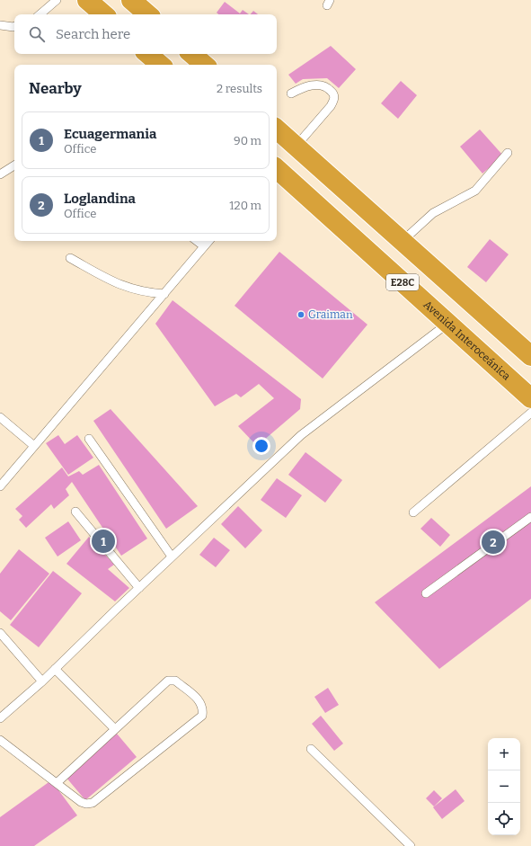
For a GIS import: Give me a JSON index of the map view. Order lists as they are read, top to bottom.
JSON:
{
  "streets": {
    "highway": ["E28C", "Avenida Interoceánica"]
  },
  "places": ["Graiman"],
  "page": {
    "search": "Search here",
    "heading": ["Nearby", "2 results"],
    "list": [
      {
        "mark": "1",
        "name": "Ecuagermania",
        "note": "Office",
        "value": "90 m"
      },
      {
        "mark": "2",
        "name": "Loglandina",
        "note": "Office",
        "value": "120 m"
      }
    ],
    "pins": ["1", "2"],
    "map_buttons": ["+", "−"]
  }
}
